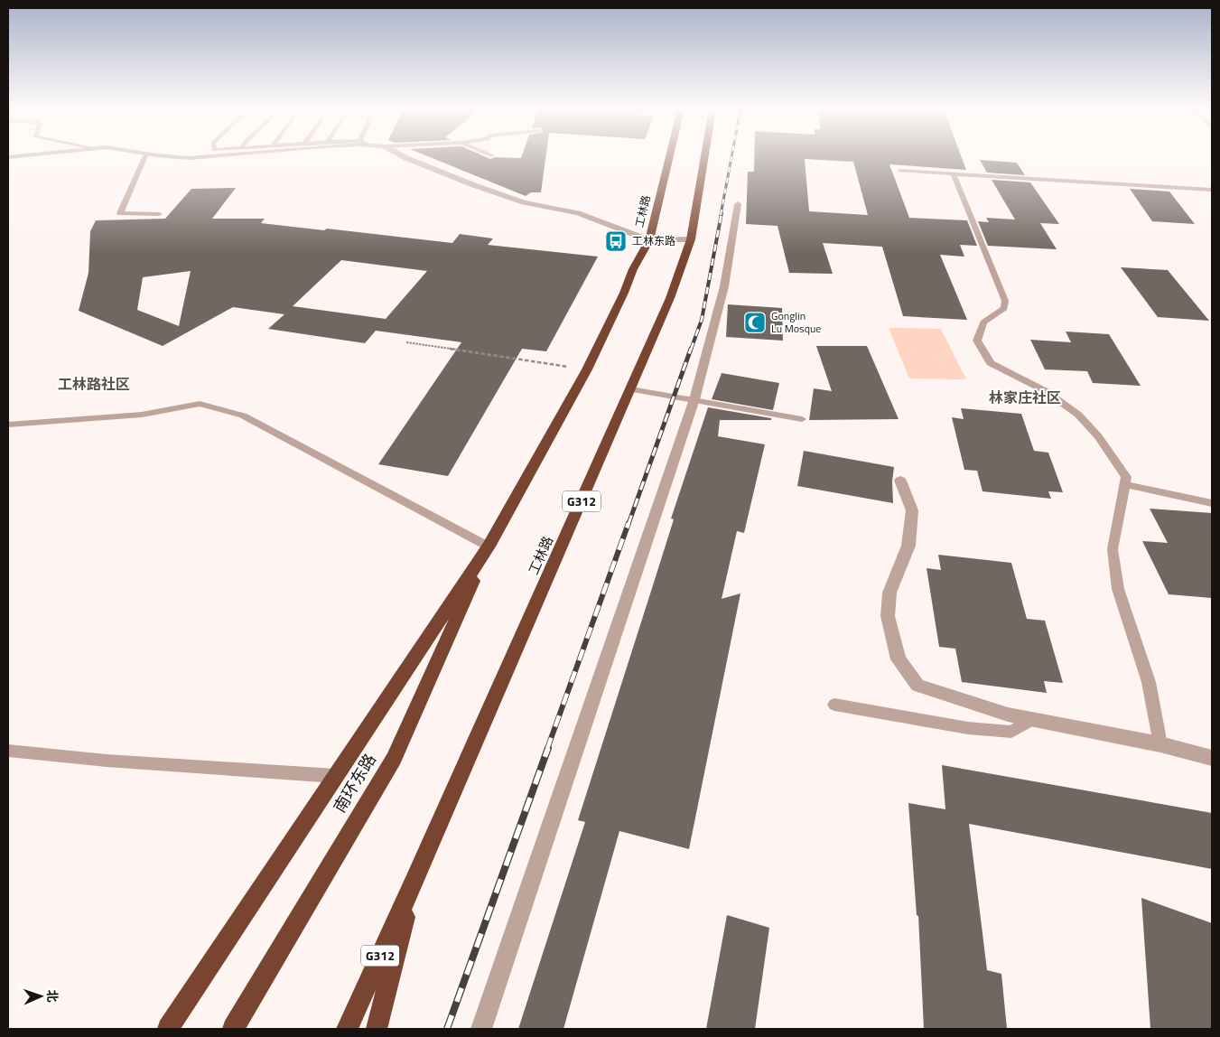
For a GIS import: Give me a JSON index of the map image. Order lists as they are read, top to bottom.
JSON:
{
  "streets": {
    "highway": ["工林路", "G312", "南环东路"]
  },
  "crossings": [
    ["工林路", "G312"],
    ["工林路", "南环东路"]
  ],
  "districts": ["工林路社区", "林家庄社区"],
  "places": {
    "bus stop": ["工林东路"],
    "mosque": ["Gonglin Lu Mosque"]
  },
  "north": "right"
}
